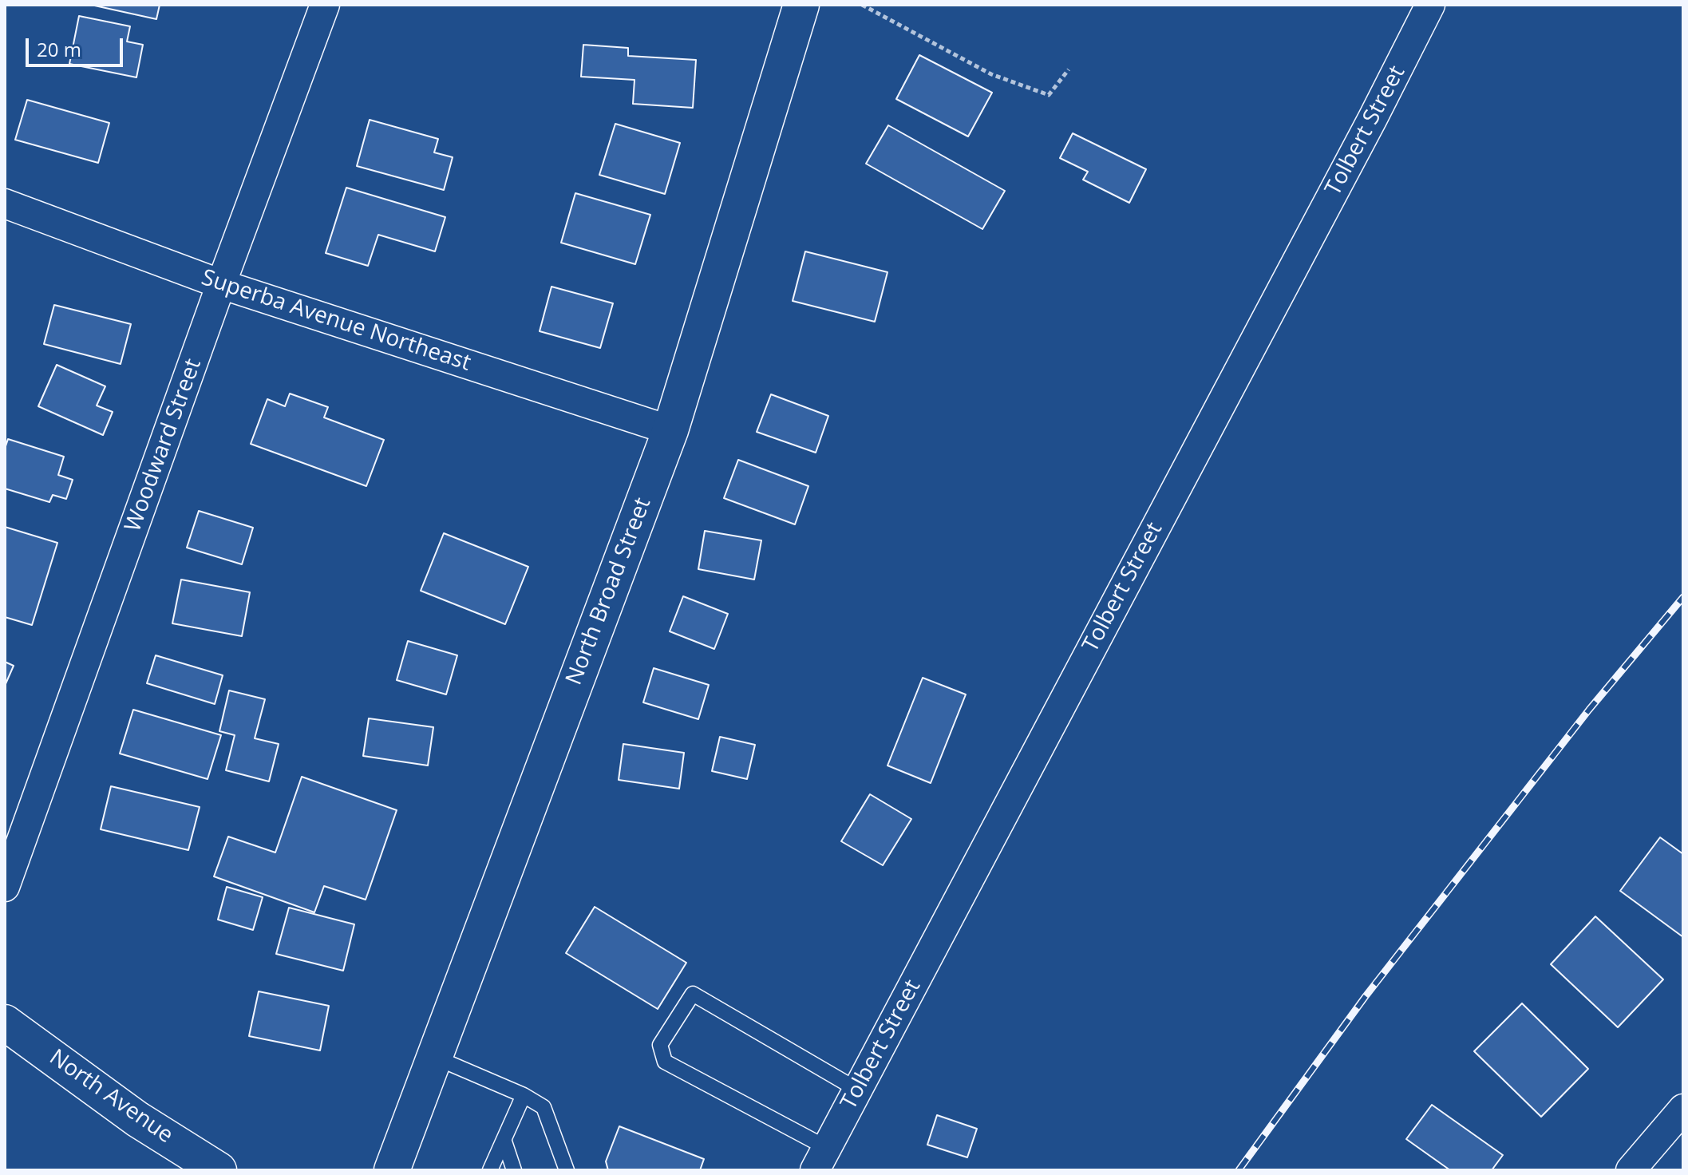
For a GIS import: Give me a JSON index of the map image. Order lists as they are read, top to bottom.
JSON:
{
  "streets": {
    "main road": ["North Broad Street", "North Avenue"],
    "street": ["Tolbert Street", "Superba Avenue Northeast", "Woodward Street"]
  },
  "crossings": [
    ["Superba Avenue Northeast", "Woodward Street"],
    ["Superba Avenue Northeast", "North Broad Street"]
  ],
  "scale_bar": "20 m"
}
